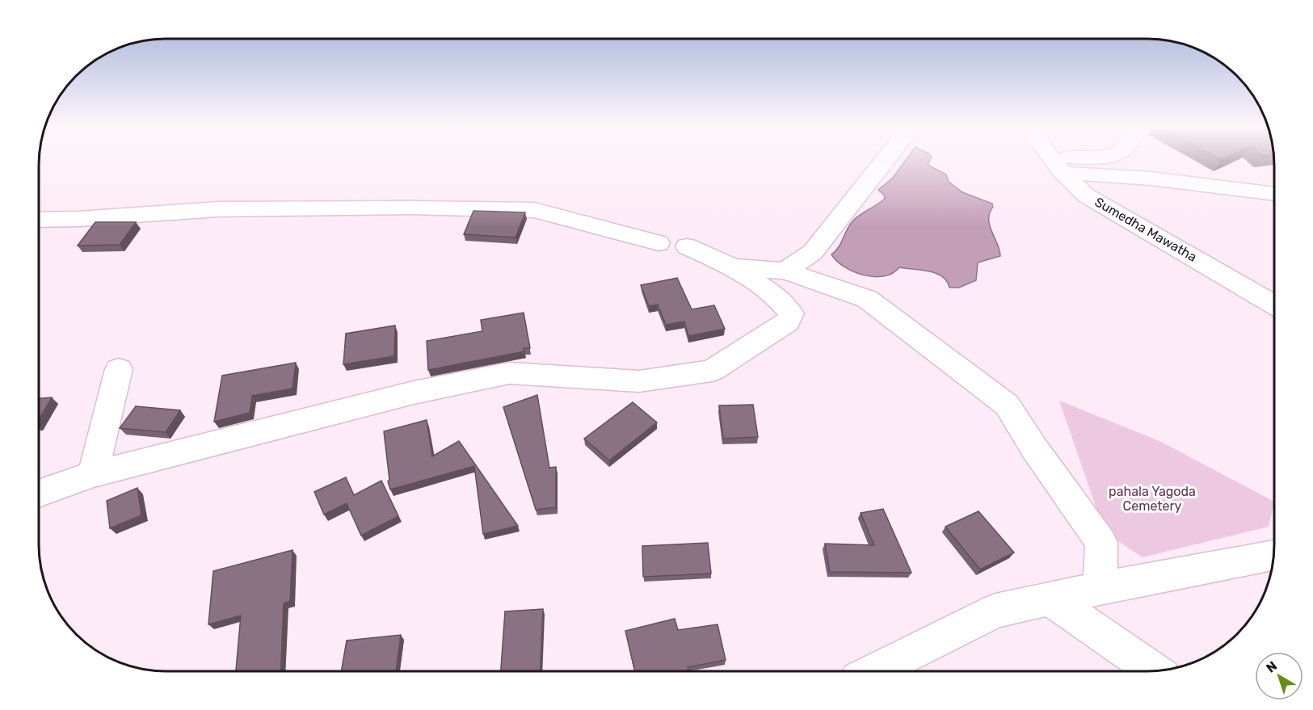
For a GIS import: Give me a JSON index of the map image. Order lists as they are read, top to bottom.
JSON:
{
  "streets": {
    "street": ["Sumedha Mawatha"]
  },
  "parks": ["pahala Yagoda Cemetery"],
  "north": "top left"
}
